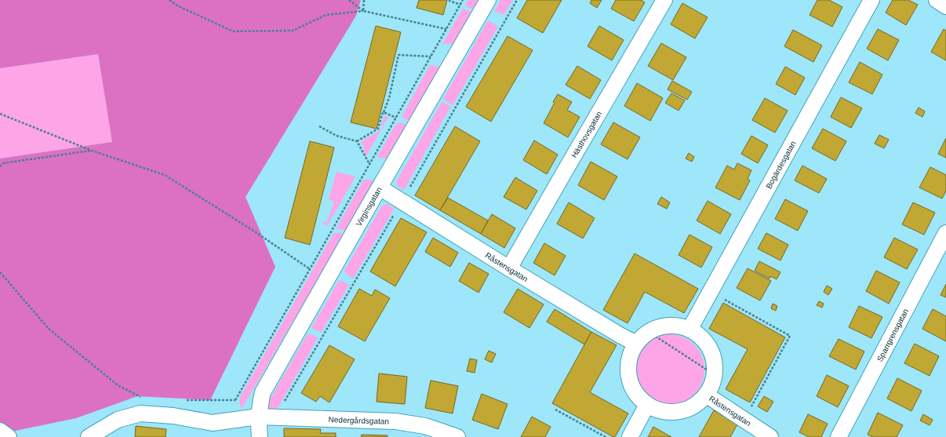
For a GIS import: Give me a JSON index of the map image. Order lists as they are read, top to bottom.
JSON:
{
  "streets": {
    "street": [
      "Hästhovsgatan",
      "Bogärdesgatan",
      "Virginsgatan",
      "Råstensgatan",
      "Sparrgrensgatan",
      "Nedergårdsgatan"
    ]
  },
  "crossings": [
    ["Hästhovsgatan", "Råstensgatan"],
    ["Bogärdesgatan", "Råstensgatan"],
    ["Virginsgatan", "Råstensgatan"],
    ["Virginsgatan", "Nedergårdsgatan"]
  ]
}
